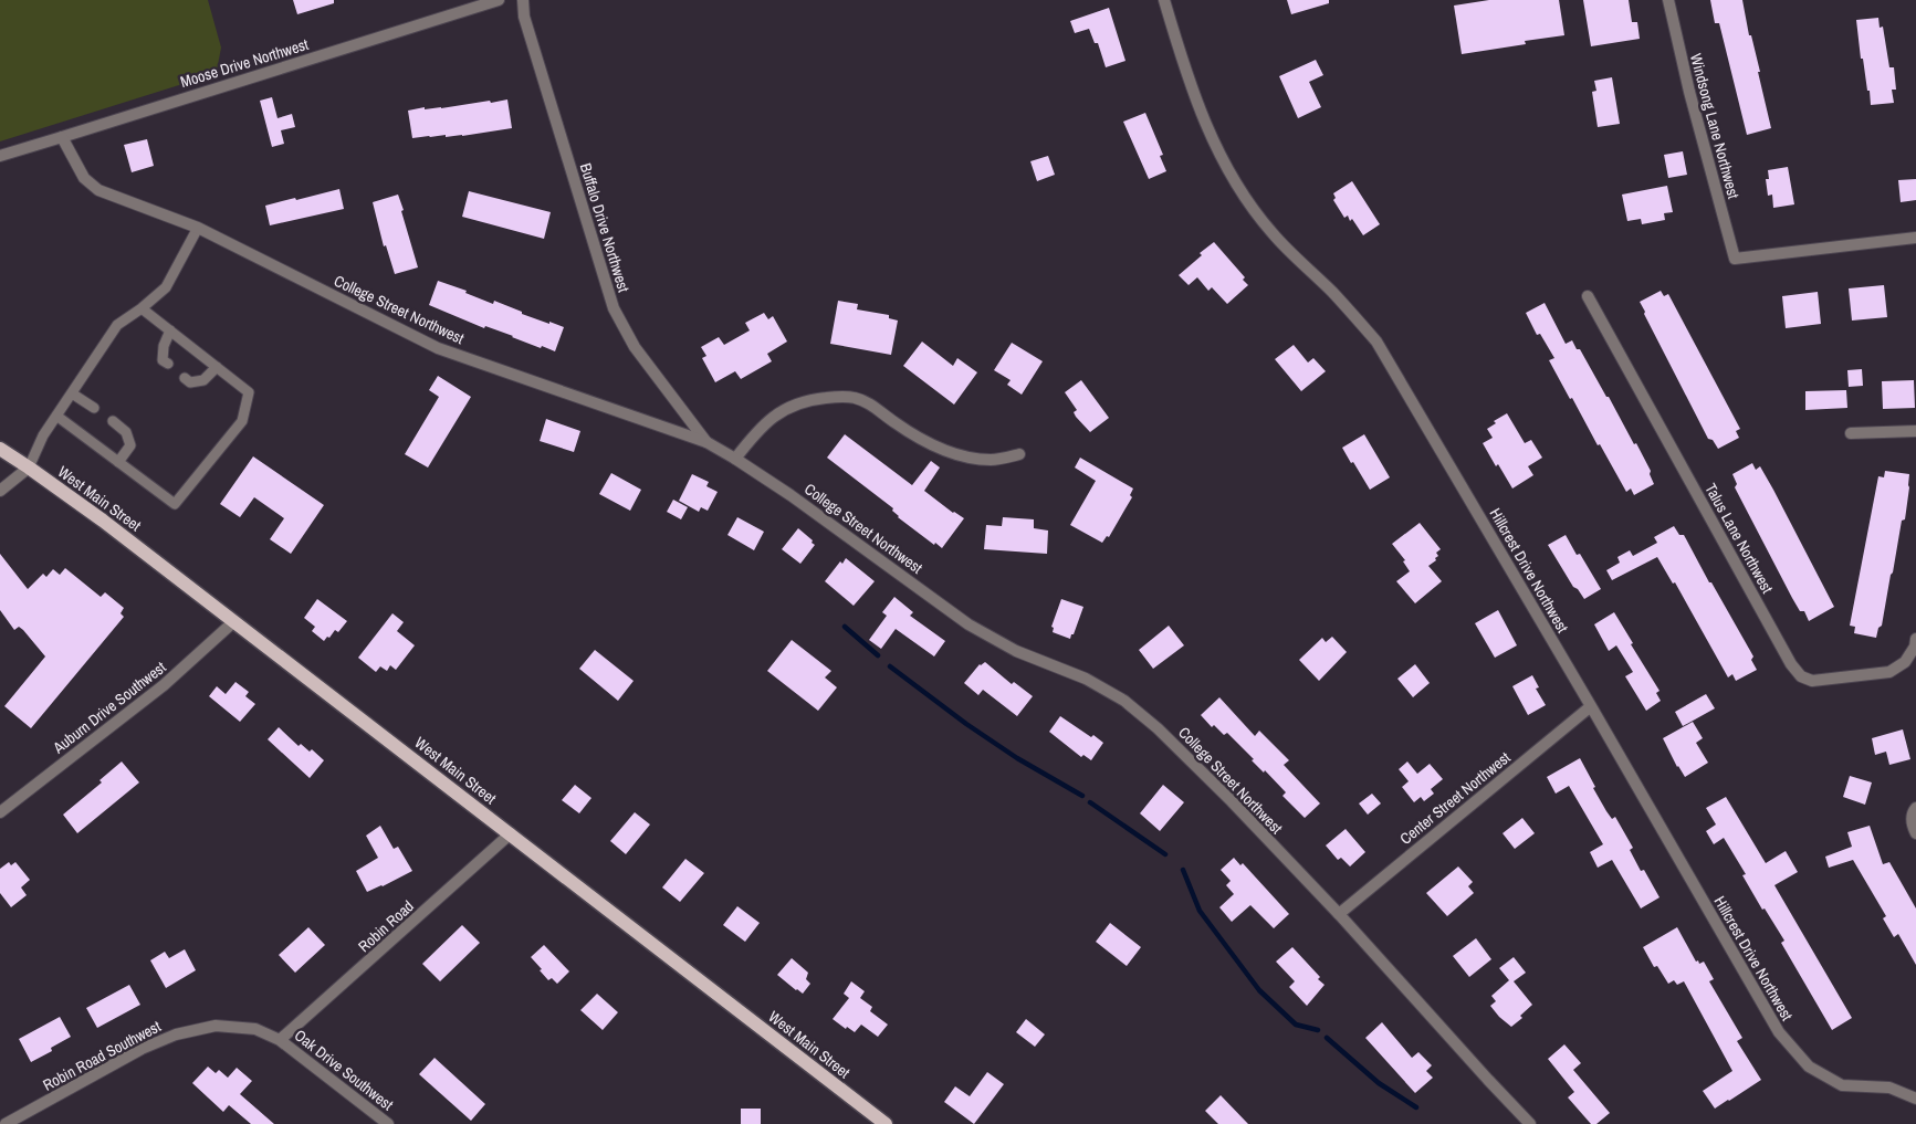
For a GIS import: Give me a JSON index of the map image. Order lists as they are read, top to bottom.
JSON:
{
  "streets": {
    "main road": ["West Main Street"],
    "street": [
      "Moose Drive Northwest",
      "Windsong Lane Northwest",
      "Buffalo Drive Northwest",
      "College Street Northwest",
      "Talus Lane Northwest",
      "Hillcrest Drive Northwest",
      "Auburn Drive Southwest",
      "Center Street Northwest",
      "Robin Road",
      "Robin Road Southwest",
      "Oak Drive Southwest"
    ]
  },
  "crossings": [
    ["Moose Drive Northwest", "College Street Northwest"],
    ["Buffalo Drive Northwest", "College Street Northwest"],
    ["College Street Northwest", "Center Street Northwest"],
    ["West Main Street", "Auburn Drive Southwest"],
    ["West Main Street", "Robin Road"],
    ["Hillcrest Drive Northwest", "Center Street Northwest"],
    ["Robin Road", "Robin Road Southwest"],
    ["Robin Road", "Oak Drive Southwest"],
    ["Robin Road Southwest", "Oak Drive Southwest"]
  ]
}
